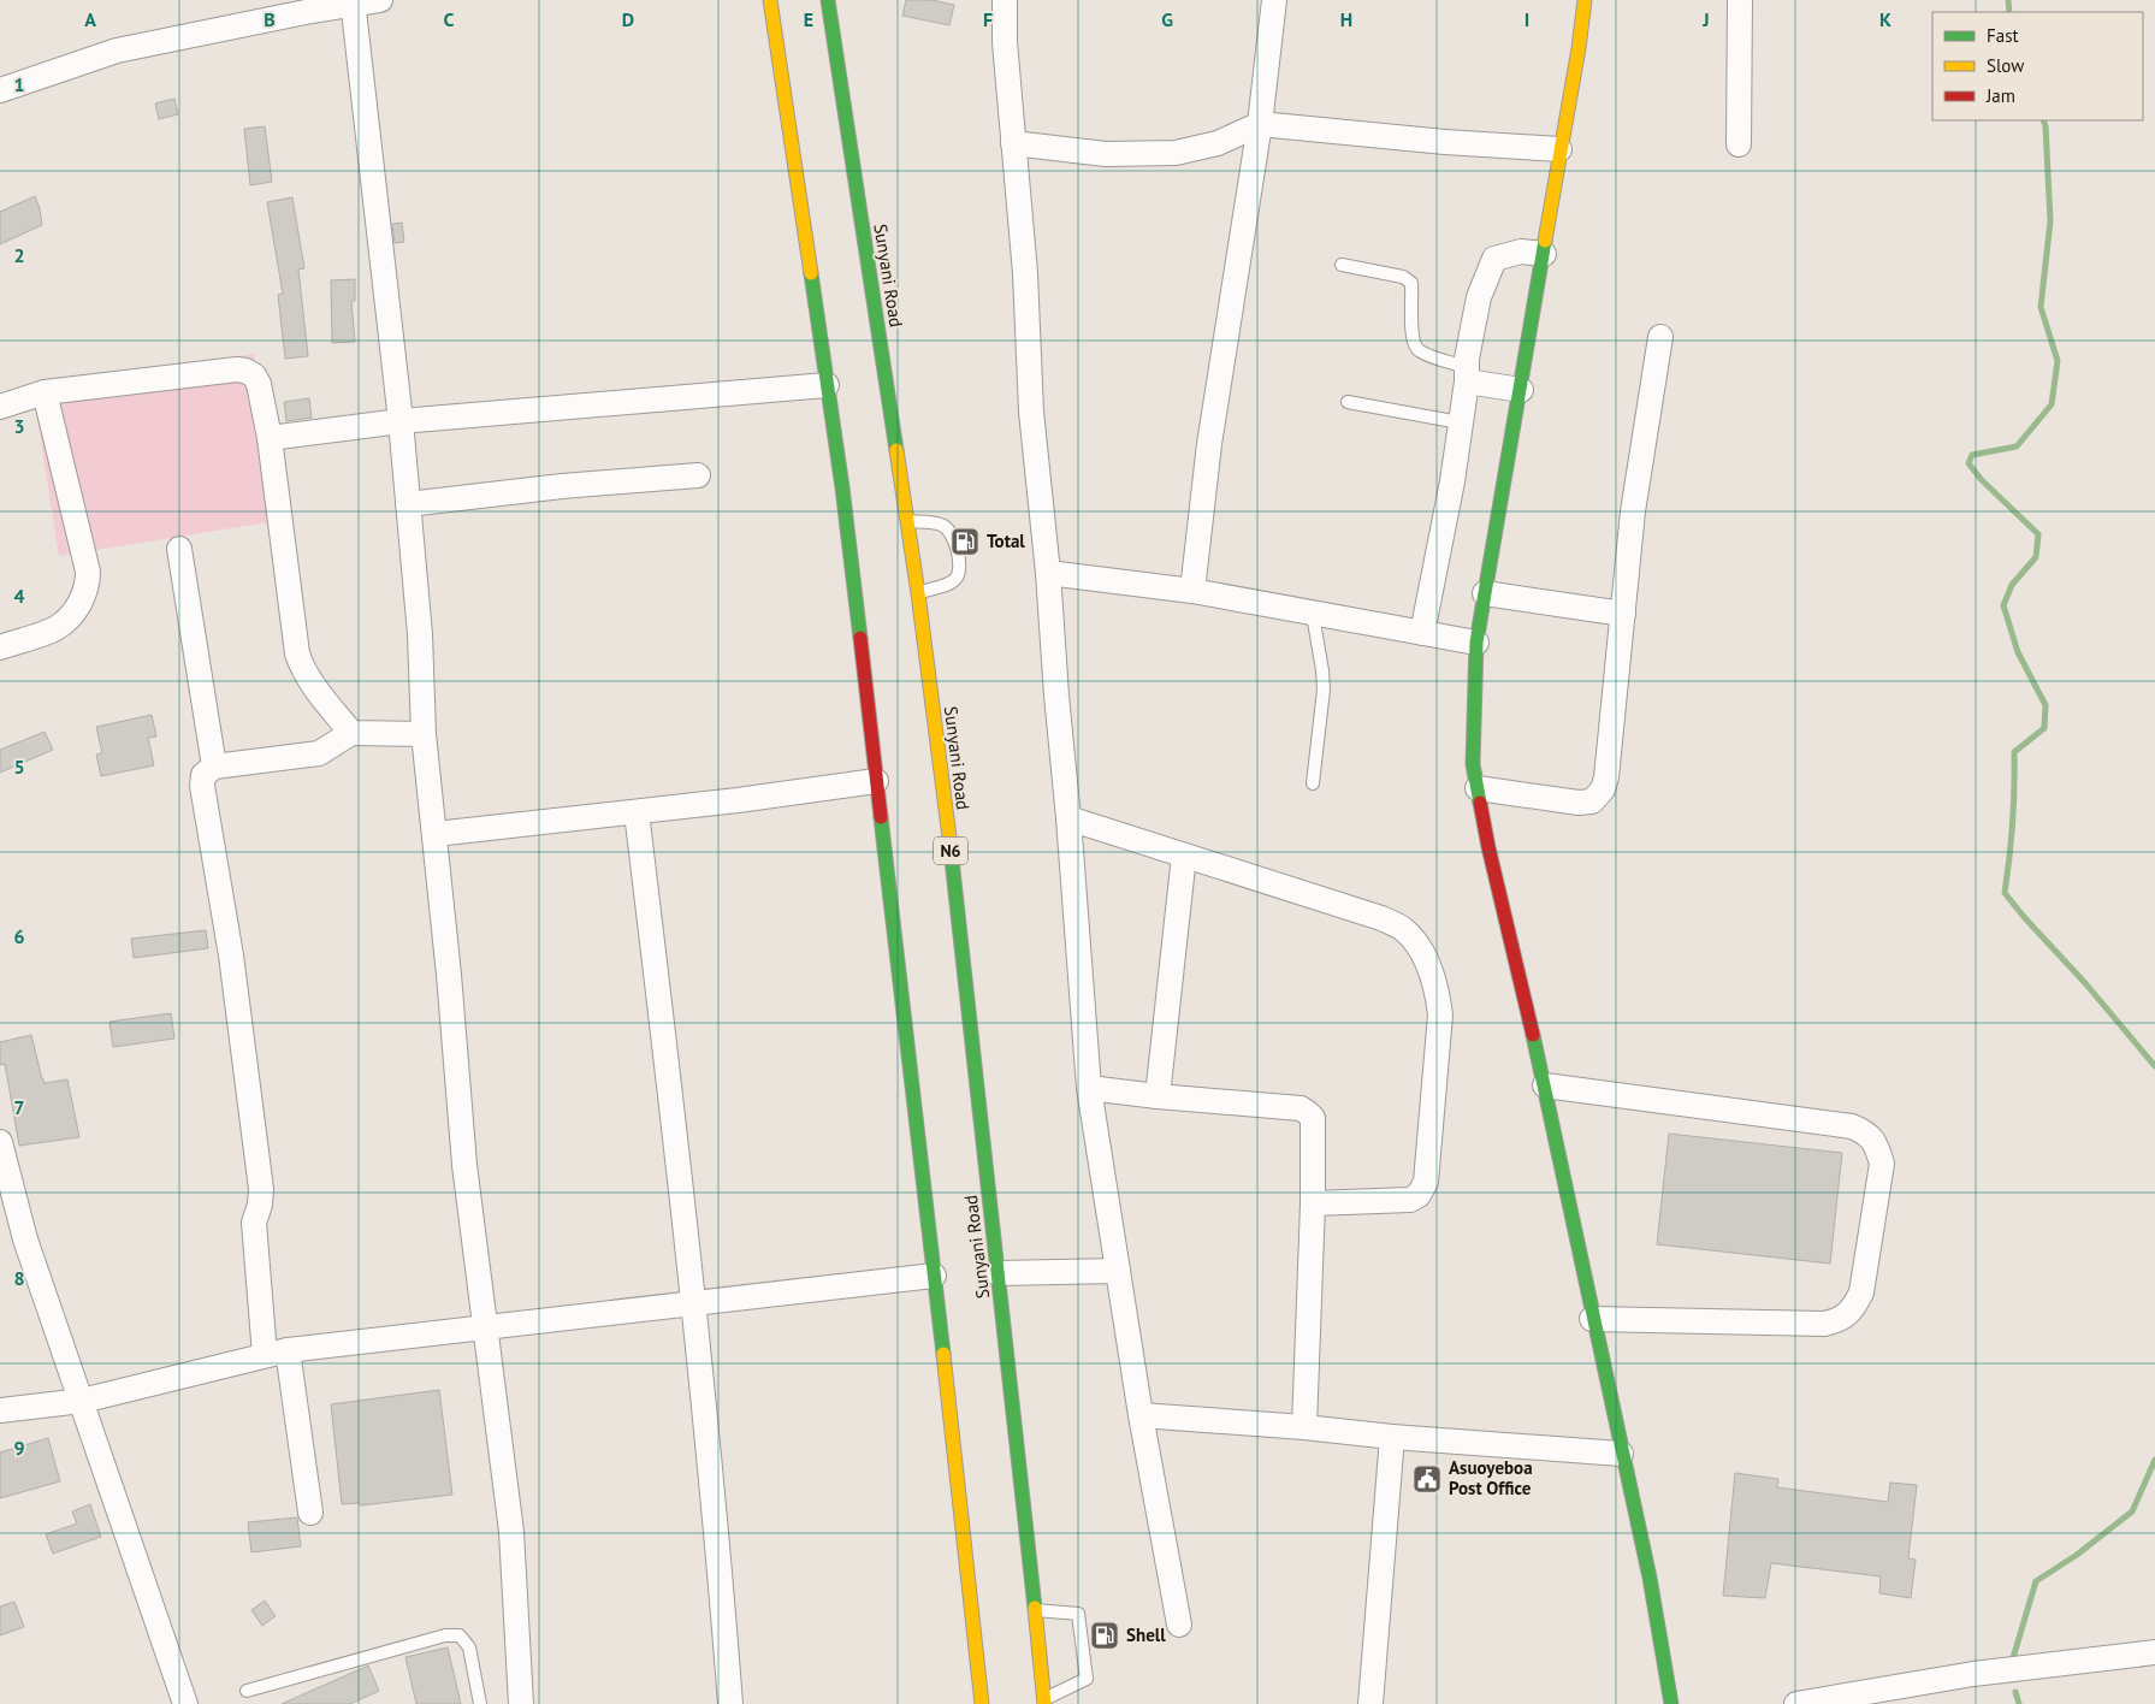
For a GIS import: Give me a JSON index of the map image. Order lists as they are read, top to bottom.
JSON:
{
  "streets": {
    "main road": ["Sunyani Road", "N6"]
  },
  "places": {
    "fuel station": ["Total", "Shell"],
    "public building": ["Asuoyeboa Post Office"]
  },
  "legend": ["Fast", "Slow", "Jam"],
  "grid": {
    "columns": [
      "A",
      "B",
      "C",
      "D",
      "E",
      "F",
      "G",
      "H",
      "I",
      "J",
      "K"
    ],
    "rows": [
      "1",
      "2",
      "3",
      "4",
      "5",
      "6",
      "7",
      "8",
      "9"
    ]
  }
}
